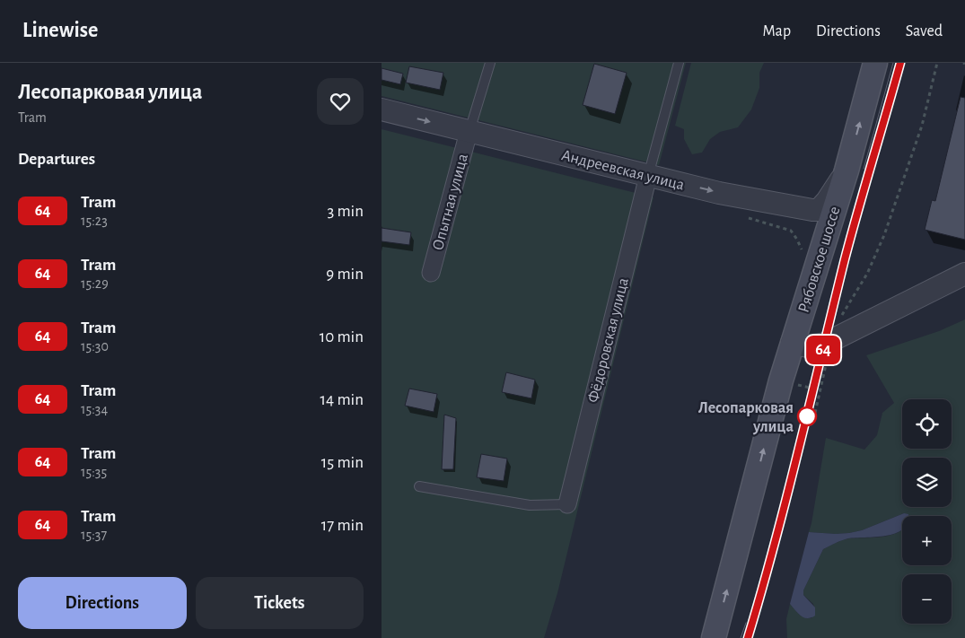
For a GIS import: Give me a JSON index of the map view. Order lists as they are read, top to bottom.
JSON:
{
  "streets": {
    "main road": ["Рябовское шоссе"],
    "street": ["Андреевская улица", "Опытная улица", "Фёдоровская улица"]
  },
  "crossings": [
    ["Андреевская улица", "Опытная улица"],
    ["Андреевская улица", "Рябовское шоссе"],
    ["Андреевская улица", "Фёдоровская улица"]
  ],
  "one_way": ["Андреевская улица", "Рябовское шоссе"],
  "places": ["Лесопарковая улица"],
  "lines": ["tram line 64"],
  "page": {
    "header": "Linewise",
    "nav": ["Map", "Directions", "Saved"],
    "heading": [
      ["Лесопарковая улица", "Tram"],
      "Departures"
    ],
    "on_map": "64",
    "list": [
      {
        "mark": "64",
        "name": "Tram",
        "note": "15:23",
        "value": "3 min"
      },
      {
        "mark": "64",
        "name": "Tram",
        "note": "15:29",
        "value": "9 min"
      },
      {
        "mark": "64",
        "name": "Tram",
        "note": "15:30",
        "value": "10 min"
      },
      {
        "mark": "64",
        "name": "Tram",
        "note": "15:34",
        "value": "14 min"
      },
      {
        "mark": "64",
        "name": "Tram",
        "note": "15:35",
        "value": "15 min"
      },
      {
        "mark": "64",
        "name": "Tram",
        "note": "15:37",
        "value": "17 min"
      }
    ],
    "map_buttons": ["+", "−"],
    "buttons": ["Directions", "Tickets"]
  }
}
